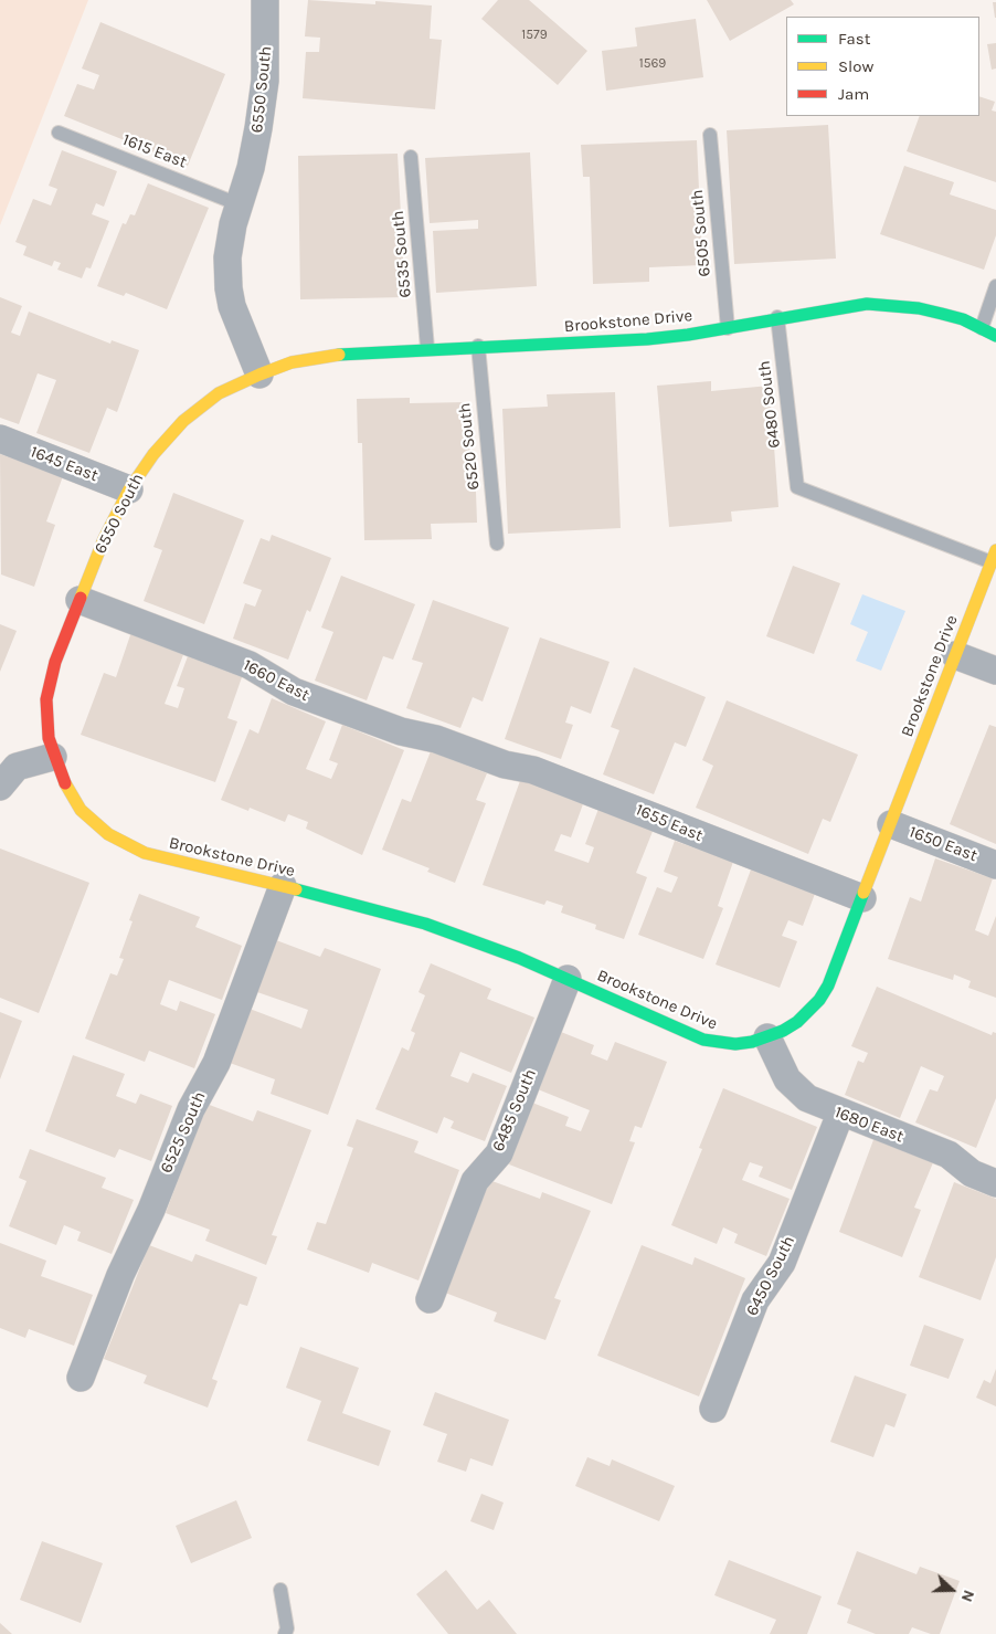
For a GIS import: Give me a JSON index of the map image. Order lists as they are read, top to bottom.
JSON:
{
  "streets": {
    "street": [
      "6550 South",
      "Brookstone Drive",
      "1645 East",
      "1660 East",
      "1655 East",
      "1650 East",
      "6485 South",
      "1680 East",
      "6525 South",
      "6450 South"
    ],
    "lane": [
      "1615 East",
      "6505 South",
      "6535 South",
      "6480 South",
      "6520 South"
    ]
  },
  "crossings": [
    ["6550 South", "1615 East"],
    ["6550 South", "Brookstone Drive"],
    ["6550 South", "1645 East"],
    ["6550 South", "1660 East"],
    ["6505 South", "Brookstone Drive"],
    ["6535 South", "Brookstone Drive"],
    ["Brookstone Drive", "6480 South"],
    ["Brookstone Drive", "6520 South"],
    ["Brookstone Drive", "1655 East"],
    ["Brookstone Drive", "1650 East"],
    ["Brookstone Drive", "6485 South"],
    ["Brookstone Drive", "1680 East"],
    ["Brookstone Drive", "6525 South"],
    ["1660 East", "1655 East"],
    ["1680 East", "6450 South"]
  ],
  "house_numbers": ["1579", "1569"],
  "legend": ["Fast", "Slow", "Jam"],
  "north": "right"
}
